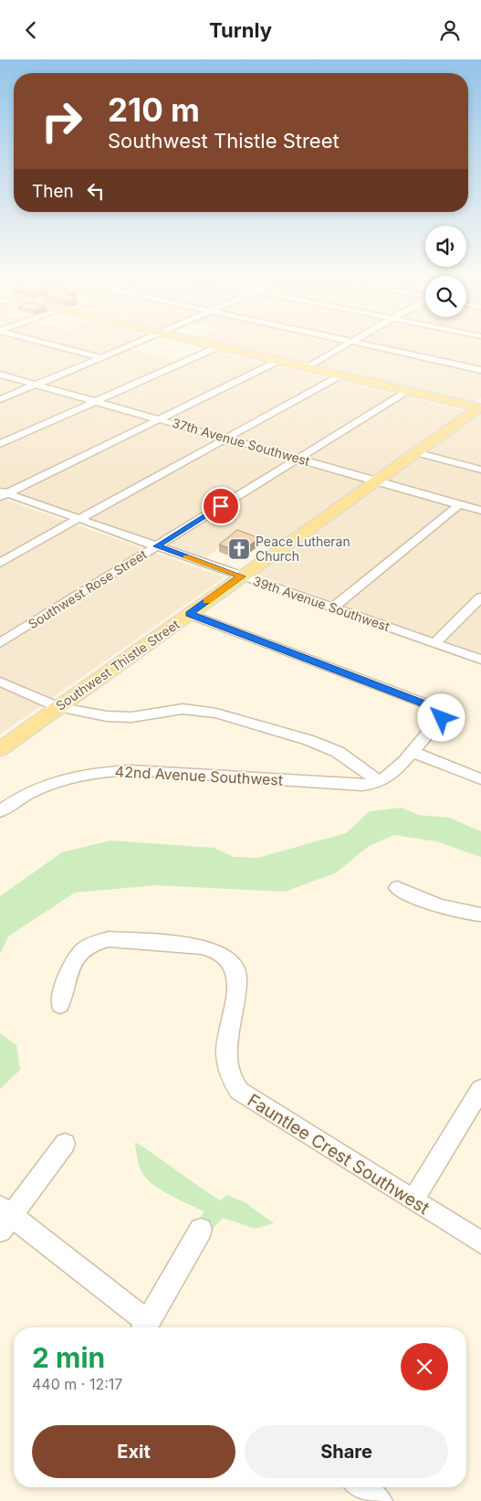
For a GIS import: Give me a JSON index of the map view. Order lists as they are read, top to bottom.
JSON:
{
  "streets": {
    "main road": ["Southwest Thistle Street"],
    "street": [
      "37th Avenue Southwest",
      "Southwest Rose Street",
      "39th Avenue Southwest",
      "42nd Avenue Southwest",
      "Fauntlee Crest Southwest"
    ]
  },
  "crossings": [
    ["37th Avenue Southwest", "Southwest Rose Street"],
    ["37th Avenue Southwest", "Southwest Thistle Street"],
    ["Southwest Rose Street", "39th Avenue Southwest"],
    ["39th Avenue Southwest", "Southwest Thistle Street"]
  ],
  "places": {
    "church": ["Peace Lutheran Church"]
  },
  "page": {
    "header": "Turnly",
    "turn": ["210 m", "Southwest Thistle Street"],
    "then": "Then",
    "heading": ["2 min", "440 m · 12:17"],
    "buttons": ["Exit", "Share"]
  }
}
